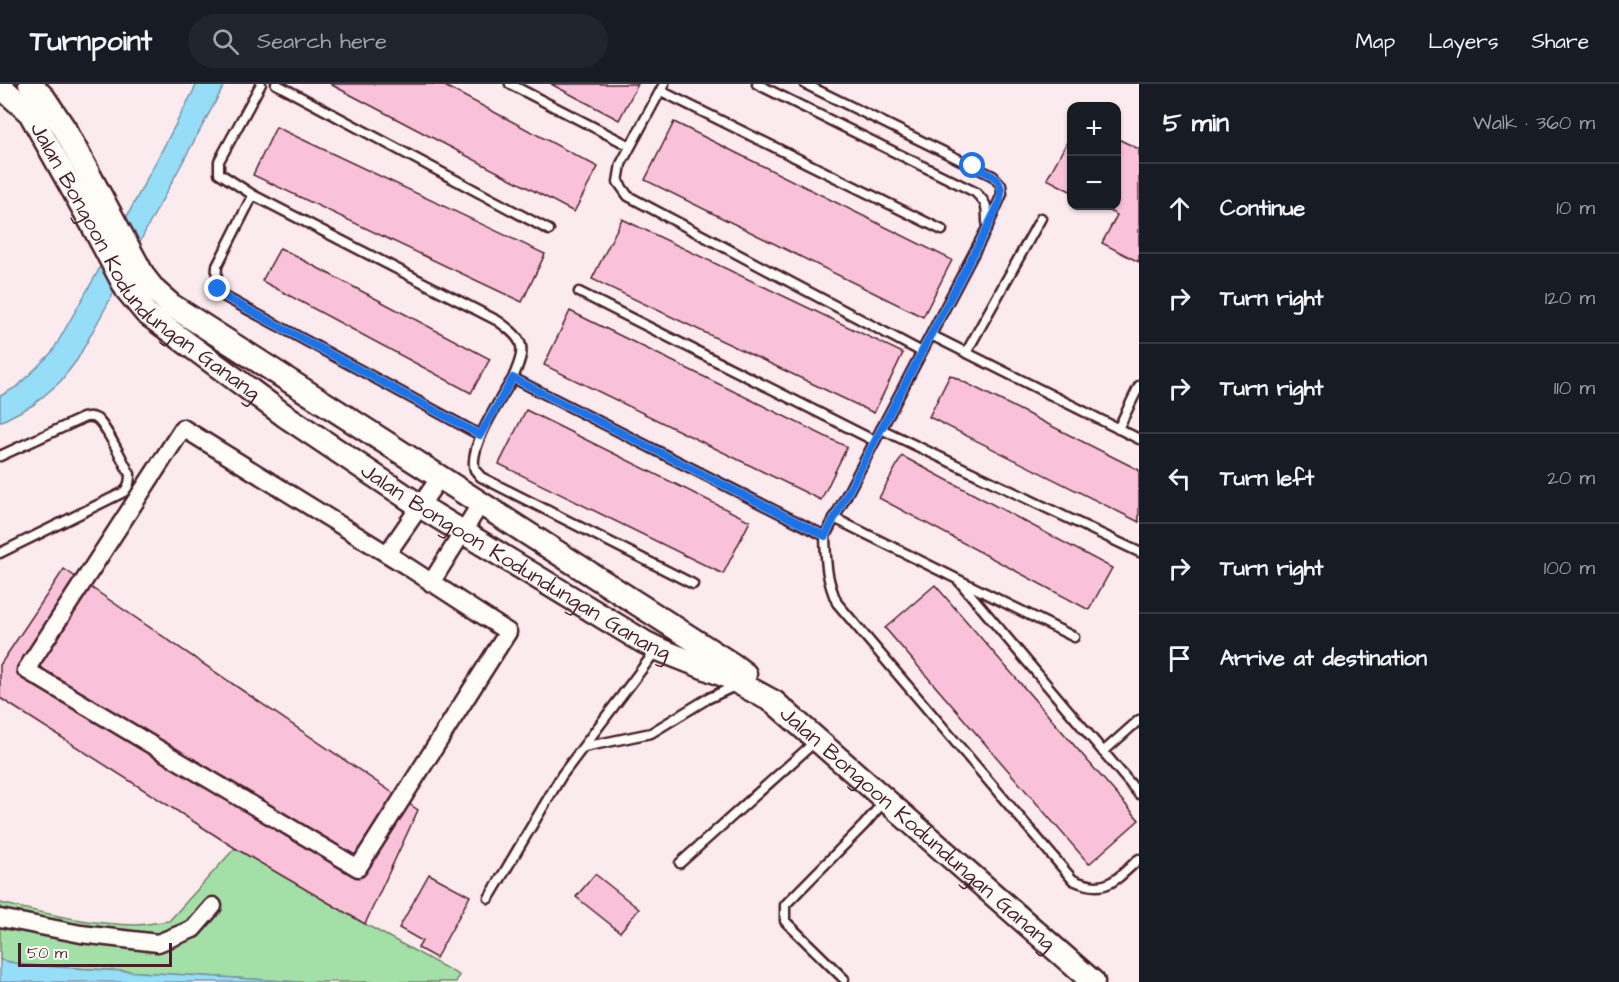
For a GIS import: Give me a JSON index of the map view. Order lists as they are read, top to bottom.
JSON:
{
  "streets": {
    "street": ["Jalan Bongoon Kodundungan Ganang"]
  },
  "scale_bar": "50 m",
  "page": {
    "header": "Turnpoint",
    "search": "Search here",
    "nav": ["Map", "Layers", "Share"],
    "heading": ["5 min", "Walk · 360 m"],
    "map_buttons": ["+", "−"],
    "list": [
      ["Continue", "10 m"],
      ["Turn right", "120 m"],
      ["Turn right", "110 m"],
      ["Turn left", "20 m"],
      ["Turn right", "100 m"],
      "Arrive at destination"
    ],
    "scale": "50 m"
  }
}
